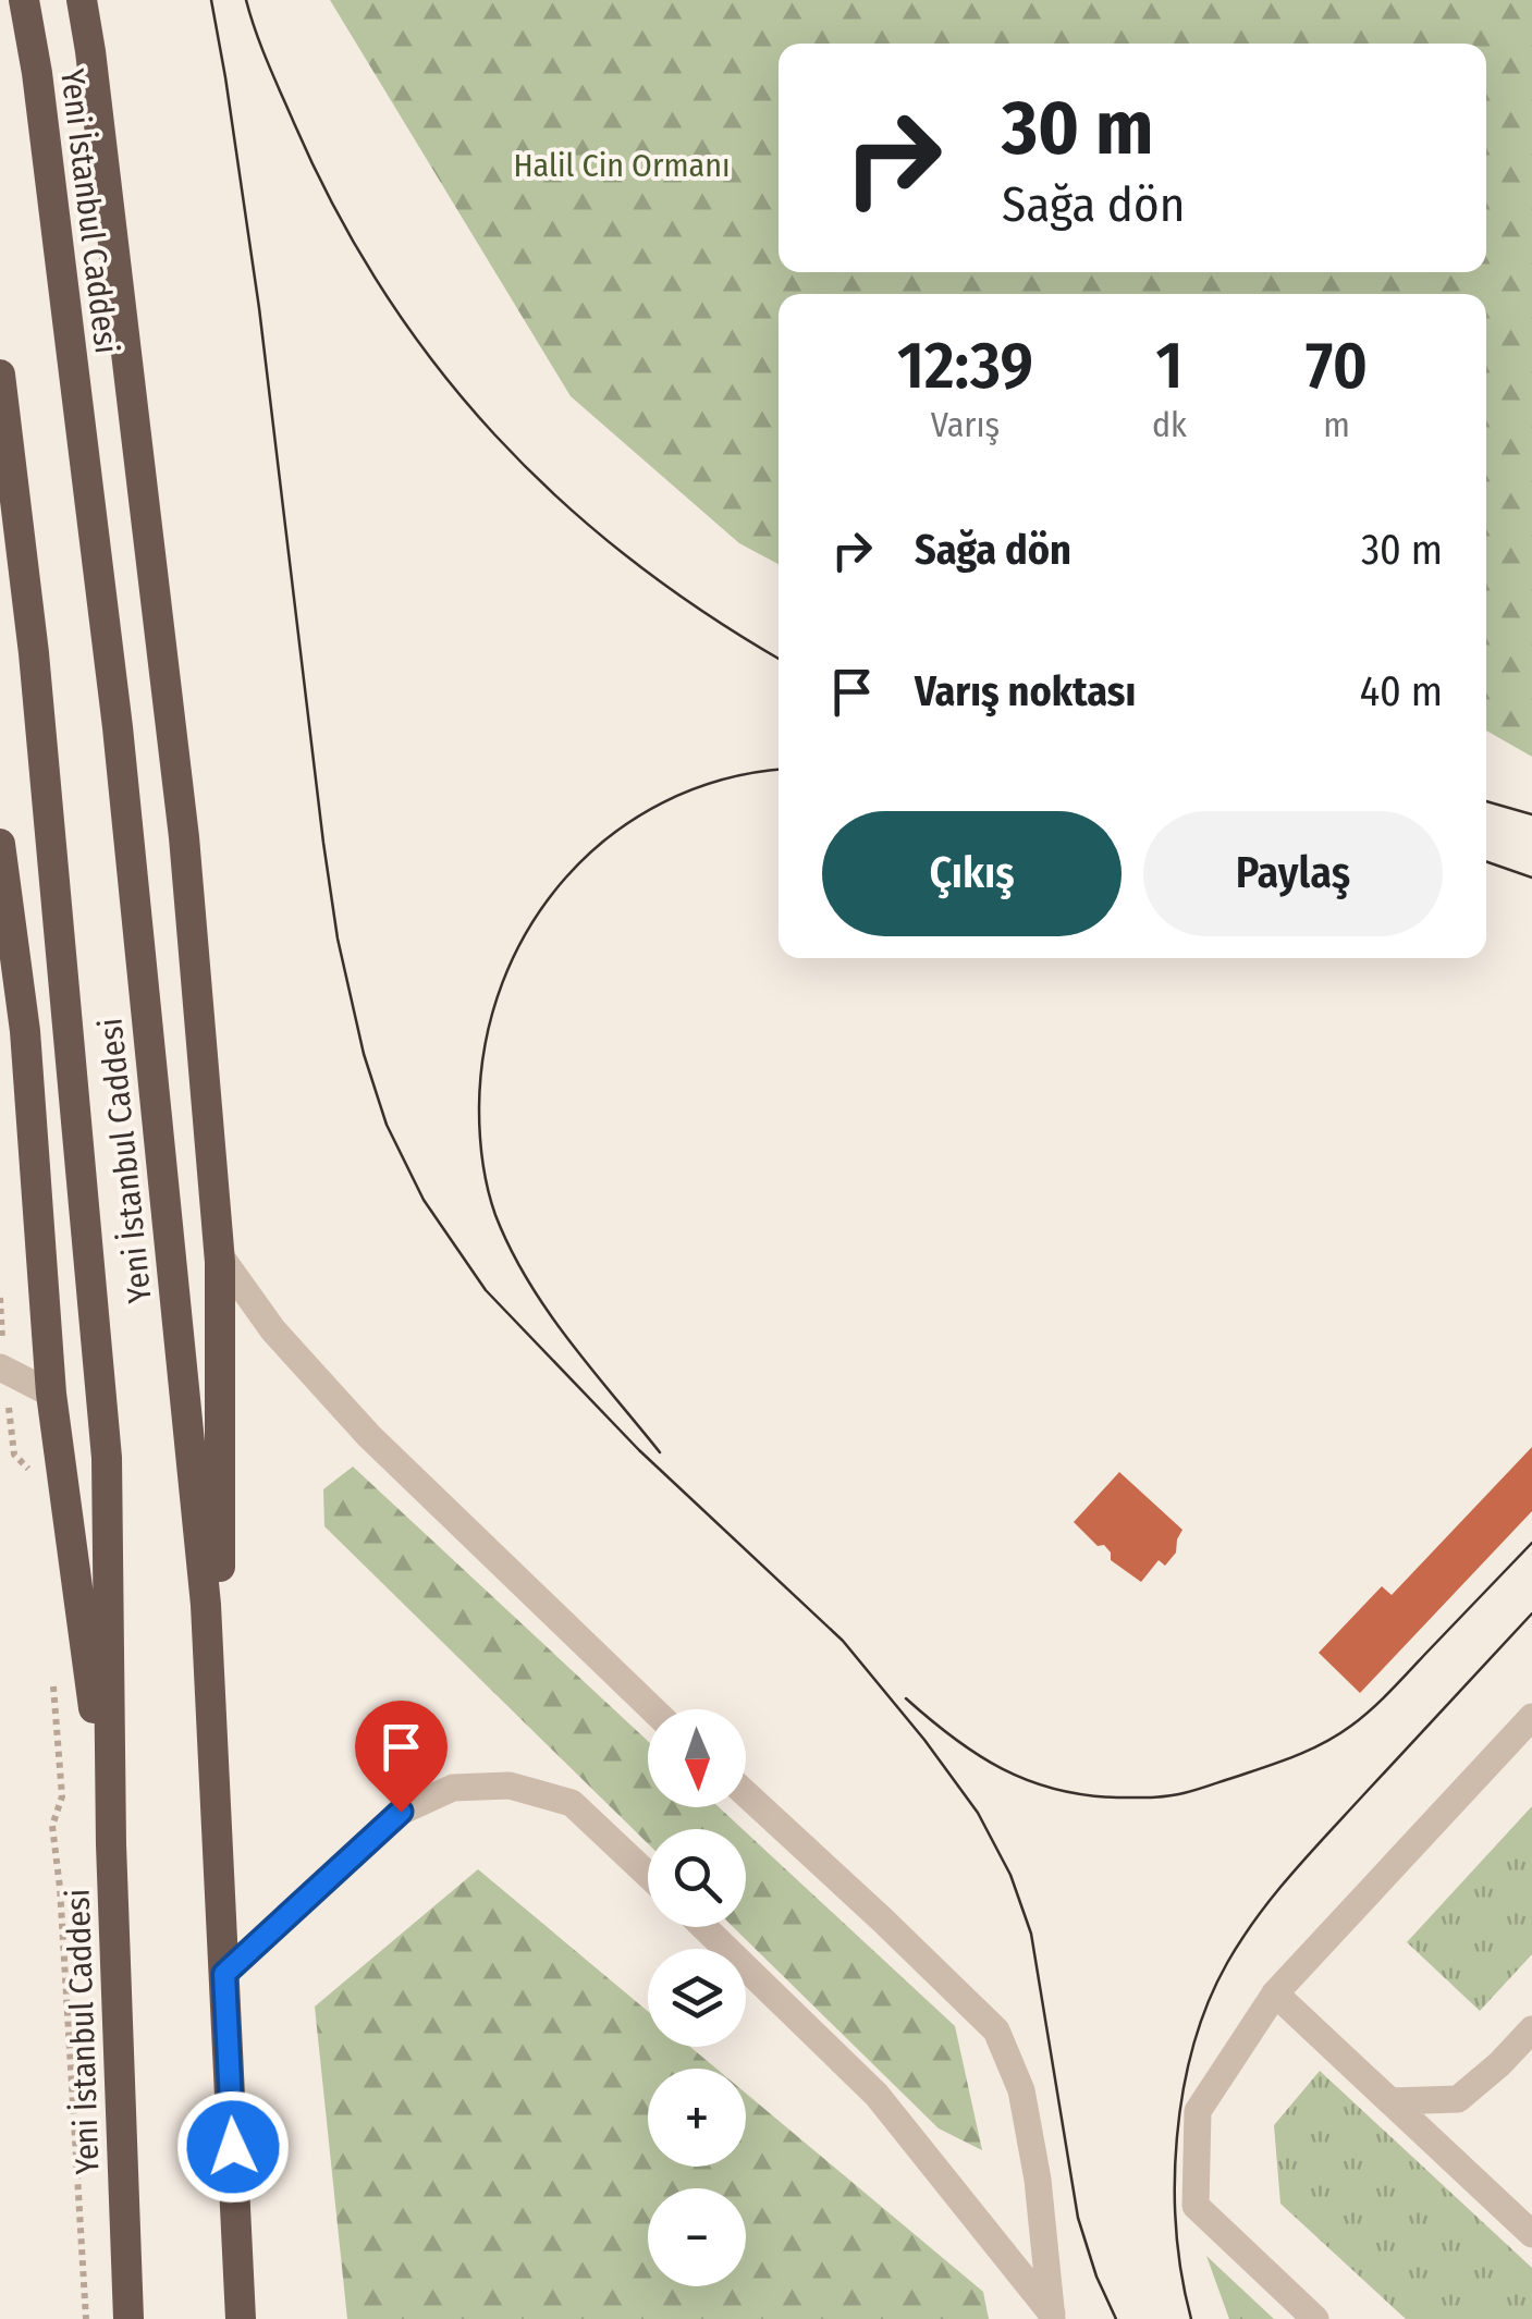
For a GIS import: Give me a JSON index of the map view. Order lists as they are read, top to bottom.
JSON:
{
  "streets": {
    "highway": ["Yeni İstanbul Caddesi"]
  },
  "parks": ["Halil Cin Ormanı"],
  "north": "bottom",
  "page": {
    "turn": ["30 m", "Sağa dön"],
    "eta": [
      "12:39",
      "Varış",
      "1",
      "dk",
      "70",
      "m"
    ],
    "list": [
      {
        "name": "Sağa dön",
        "value": "30 m"
      },
      {
        "name": "Varış noktası",
        "value": "40 m"
      }
    ],
    "buttons": ["Çıkış", "Paylaş"],
    "map_buttons": ["+", "−"]
  }
}
